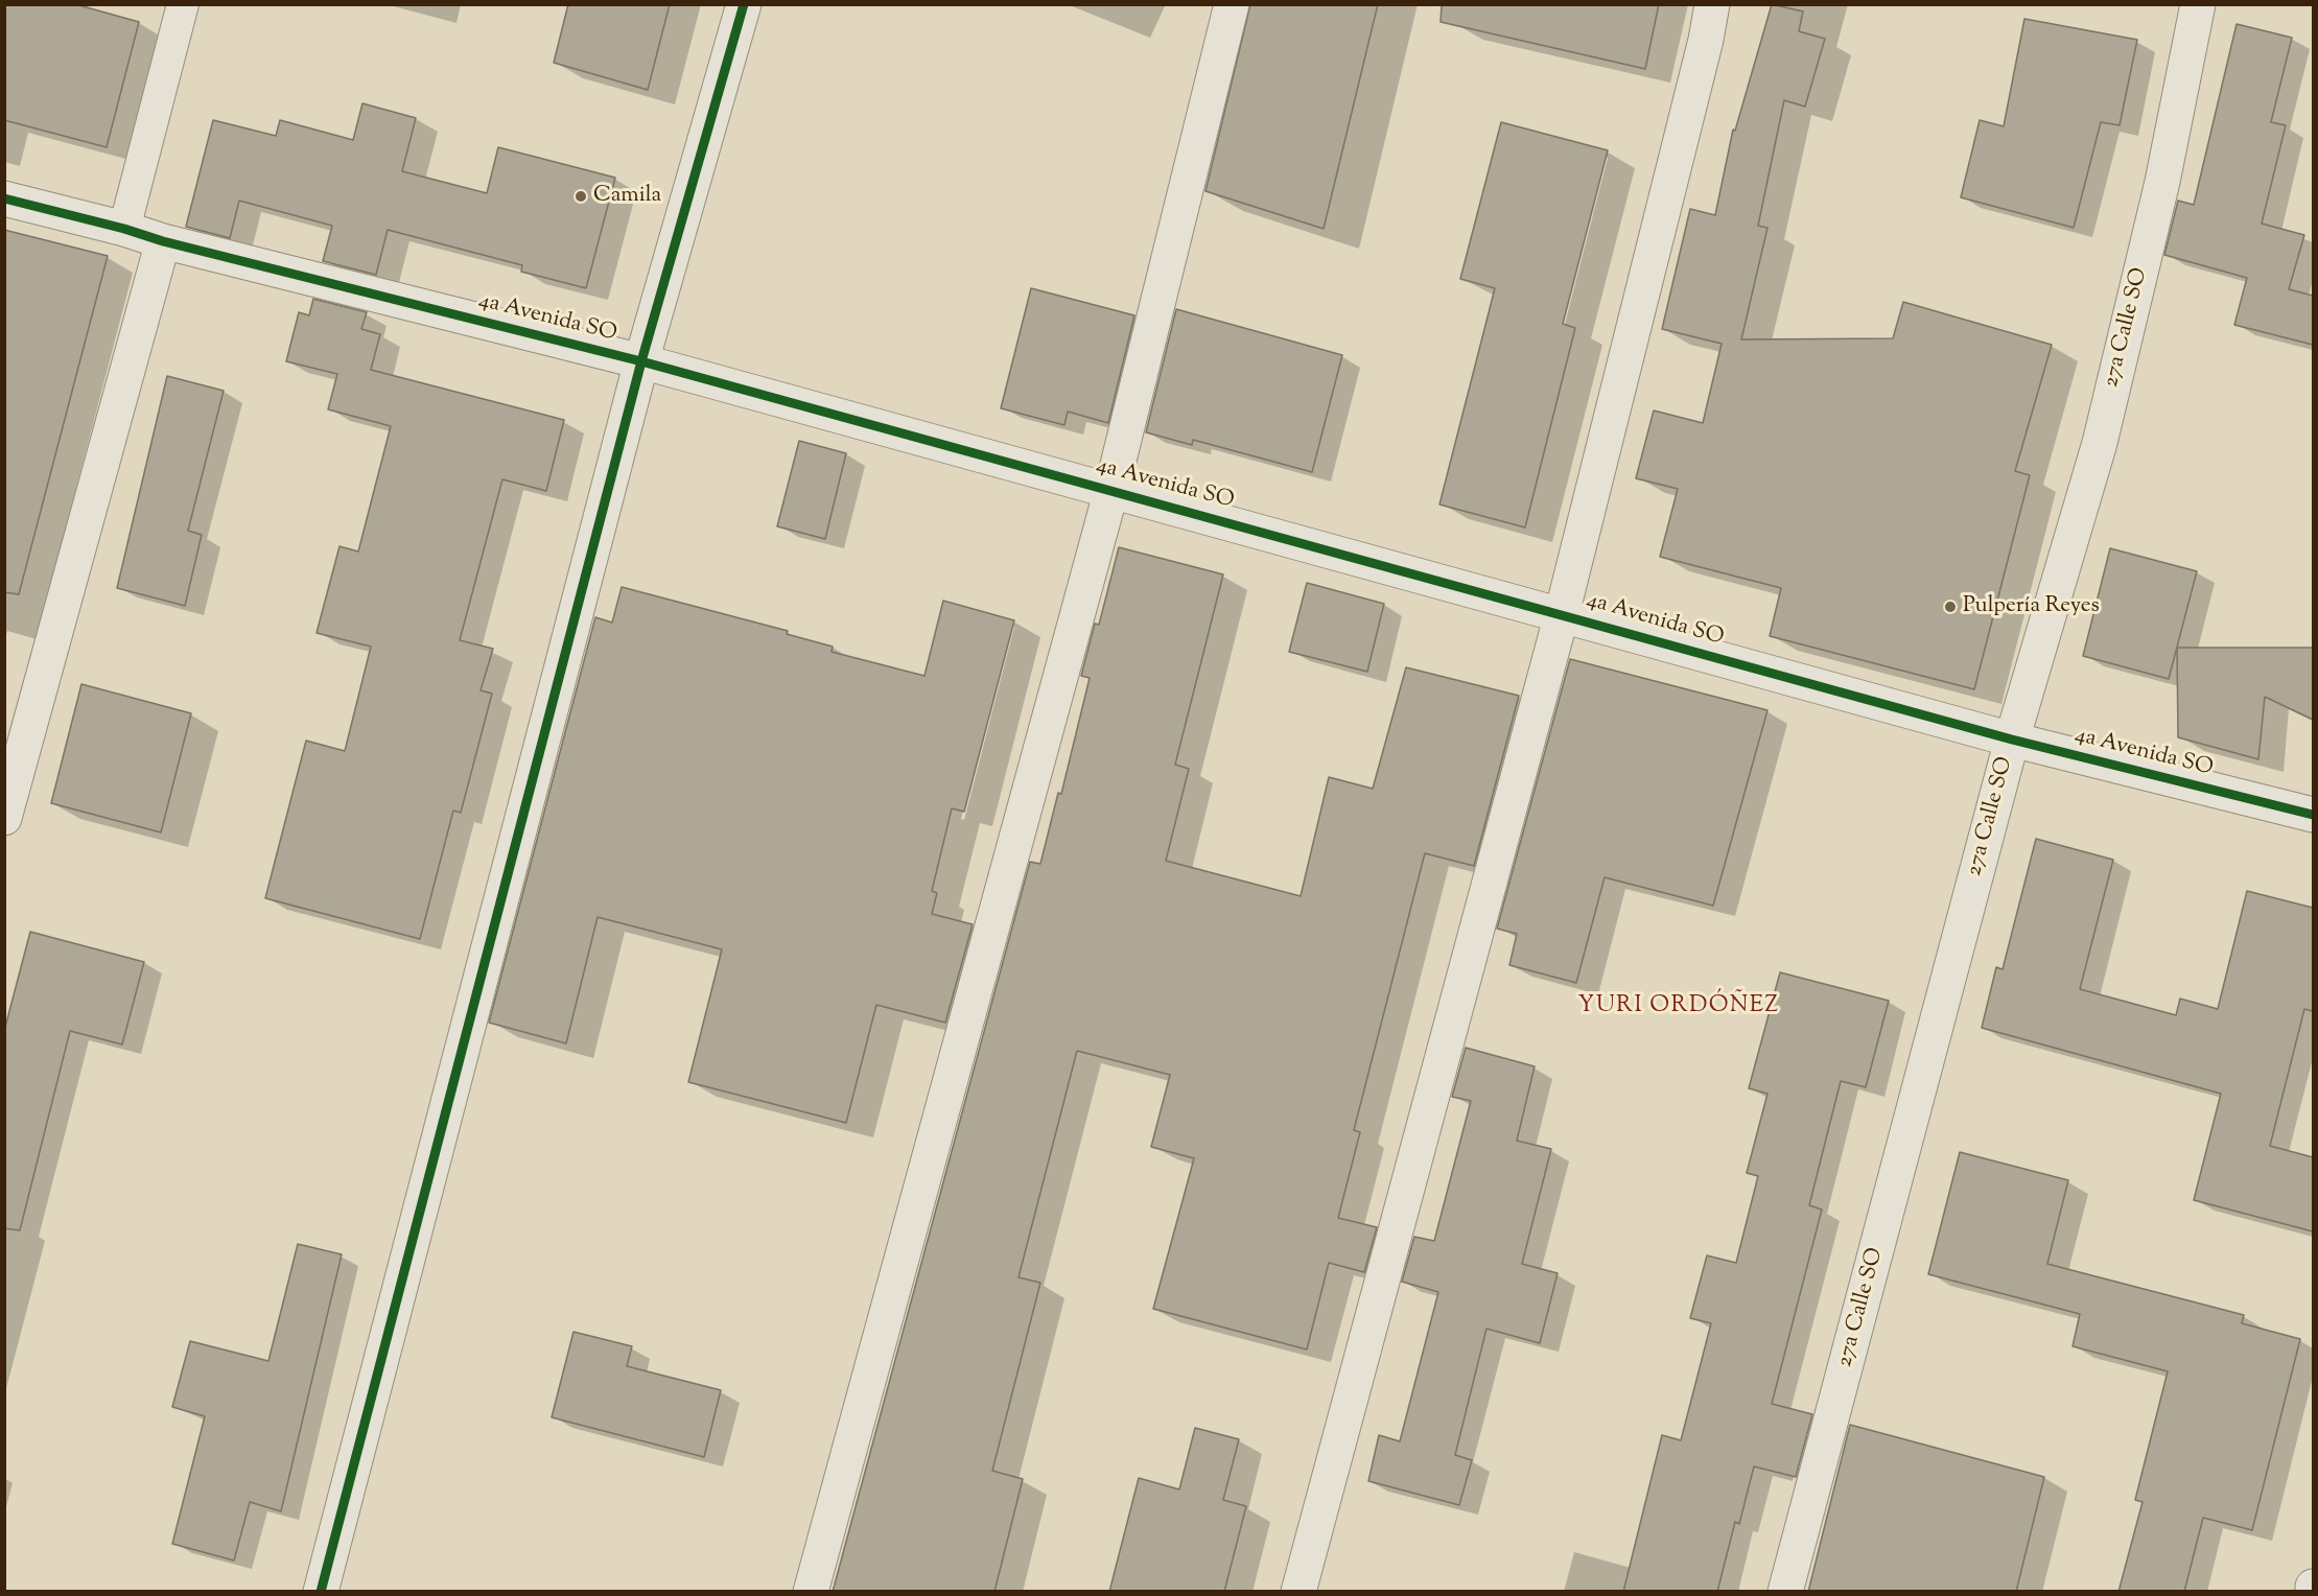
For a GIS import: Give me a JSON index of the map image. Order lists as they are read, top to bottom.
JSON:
{
  "streets": {
    "street": ["4a Avenida SO", "27a Calle SO"]
  },
  "crossings": [
    ["4a Avenida SO", "27a Calle SO"]
  ],
  "districts": ["YURI ORDÓÑEZ"],
  "places": ["Camila", "Pulpería Reyes"]
}
